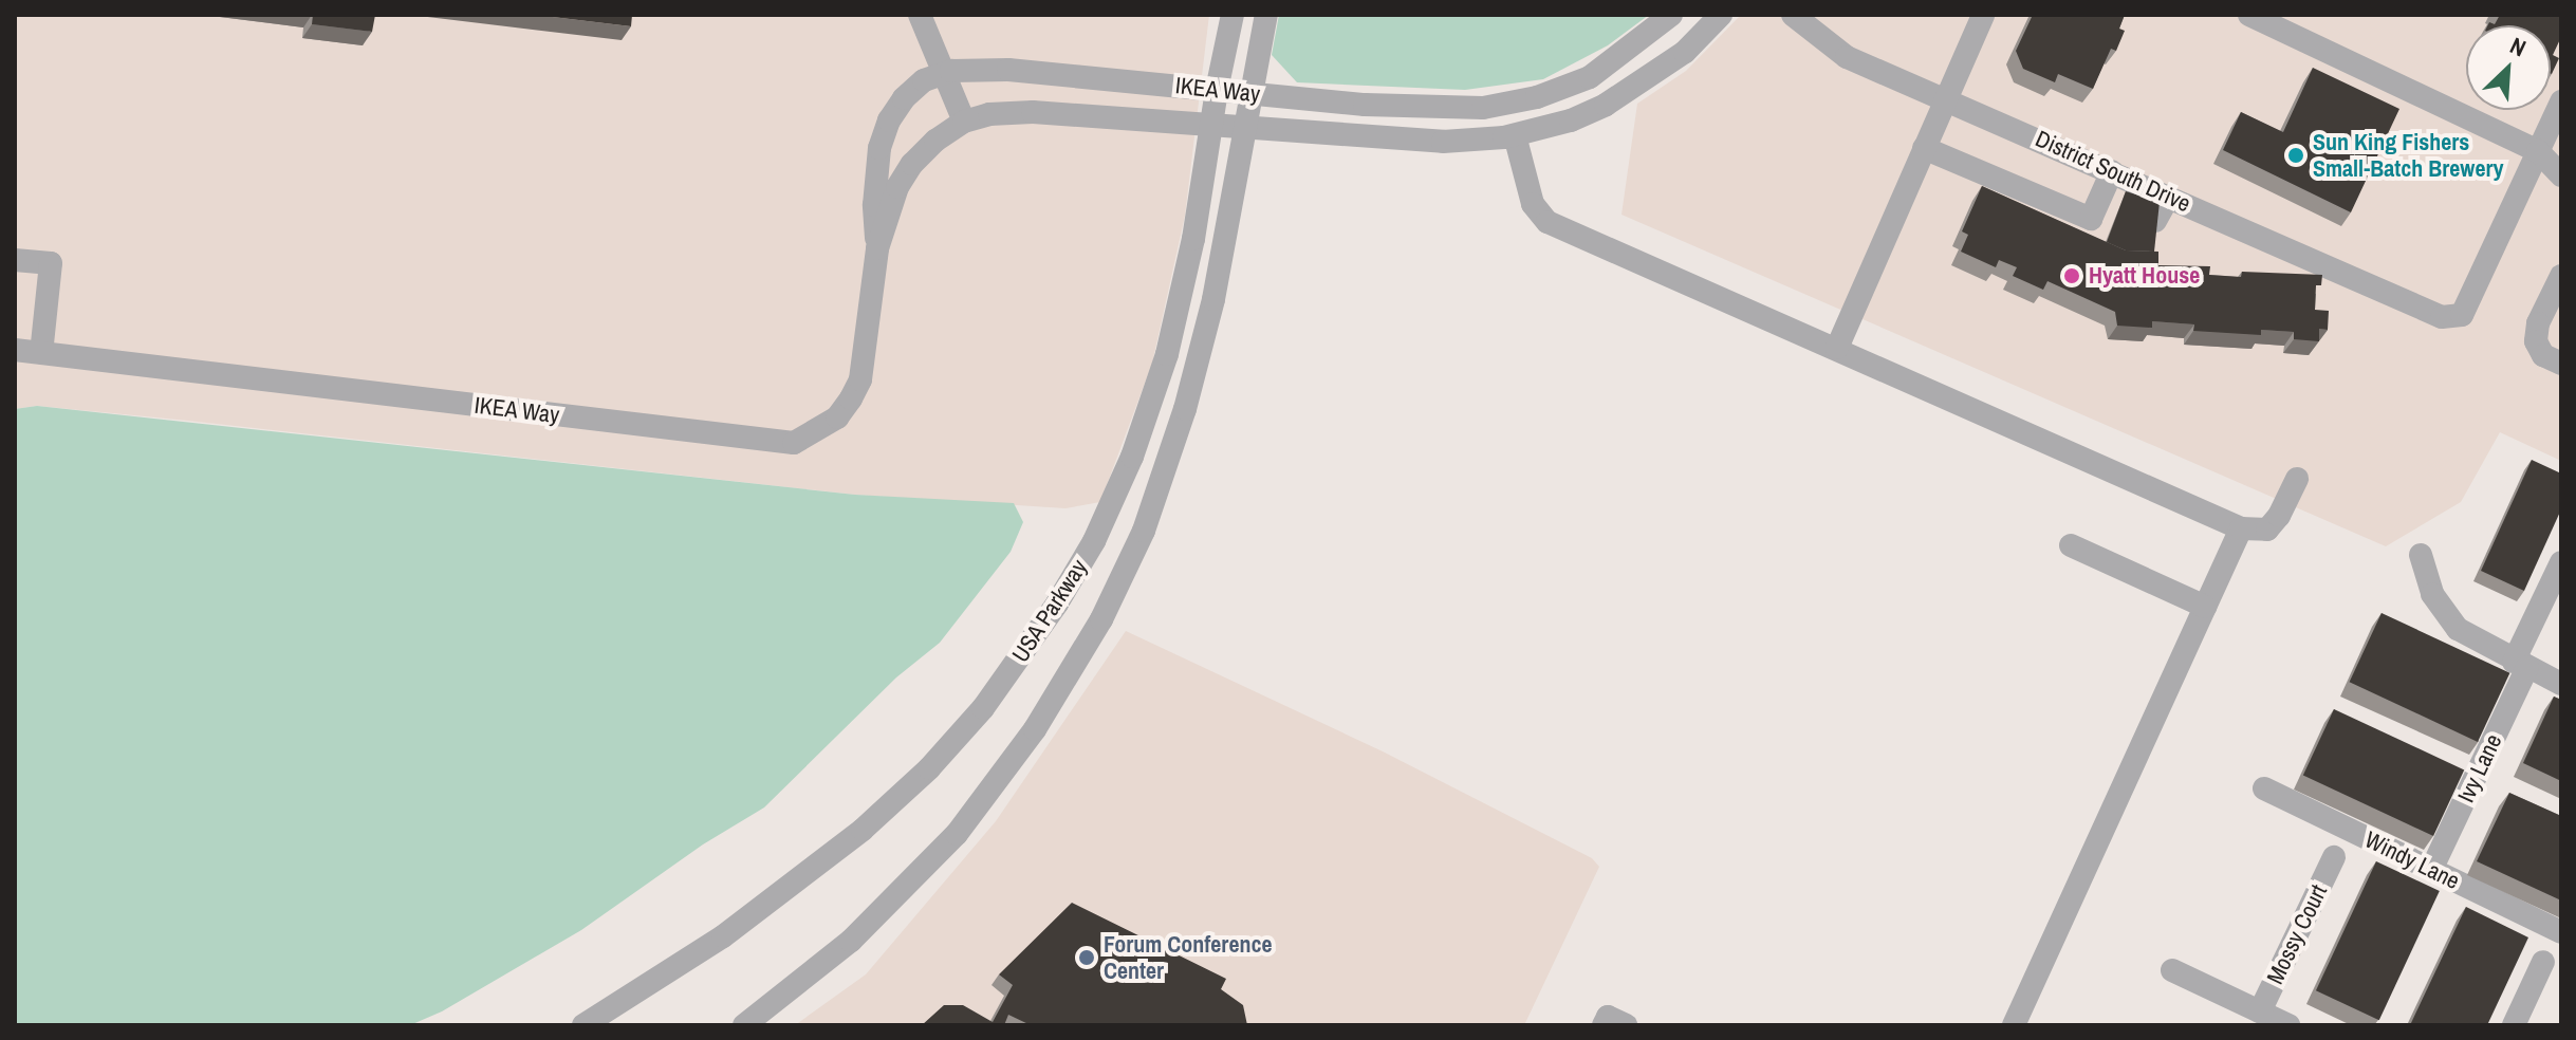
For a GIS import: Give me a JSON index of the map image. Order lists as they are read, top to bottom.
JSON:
{
  "streets": {
    "street": [
      "IKEA Way",
      "District South Drive",
      "USA Parkway",
      "Ivy Lane",
      "Windy Lane",
      "Mossy Court"
    ]
  },
  "crossings": [
    ["IKEA Way", "USA Parkway"],
    ["Ivy Lane", "Windy Lane"]
  ],
  "places": ["Sun King Fishers Small-Batch Brewery", "Hyatt House", "Forum Conference Center"],
  "north": "top right"
}
